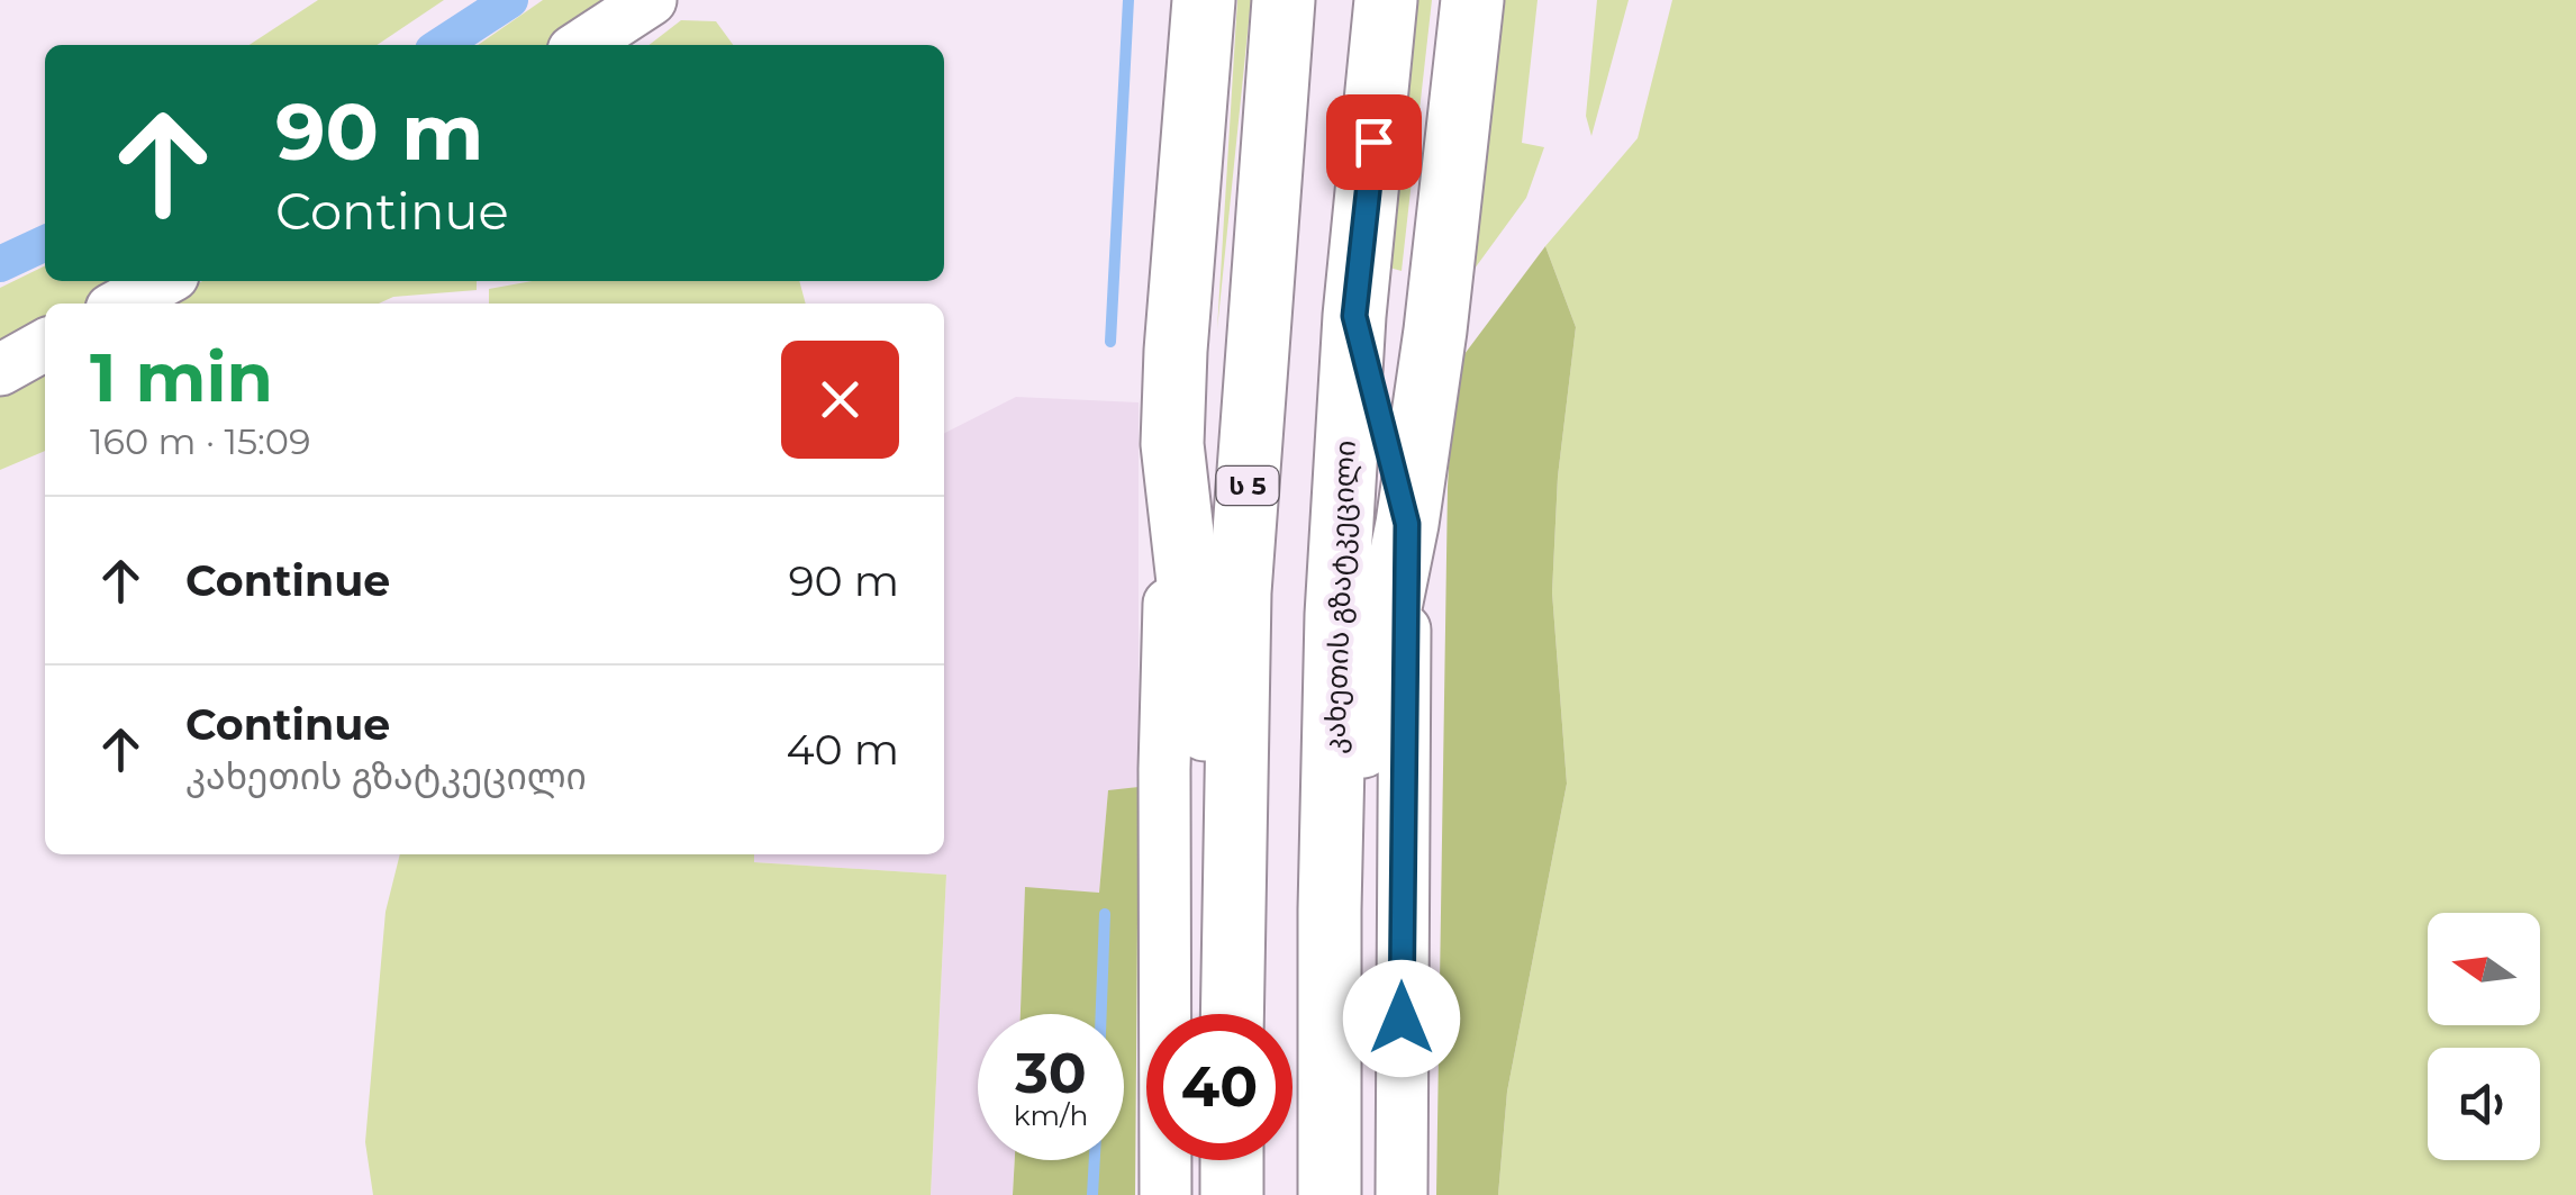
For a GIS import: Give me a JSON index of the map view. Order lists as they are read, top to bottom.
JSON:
{
  "streets": {
    "highway": ["ს 5", "კახეთის გზატკეცილი"]
  },
  "north": "left",
  "page": {
    "turn": ["90 m", "Continue"],
    "heading": ["1 min", "160 m · 15:09"],
    "list": [
      {
        "name": "Continue",
        "value": "90 m"
      },
      {
        "name": "Continue",
        "note": "კახეთის გზატკეცილი",
        "value": "40 m"
      }
    ],
    "speed": "30 km/h",
    "limit": "40"
  }
}
